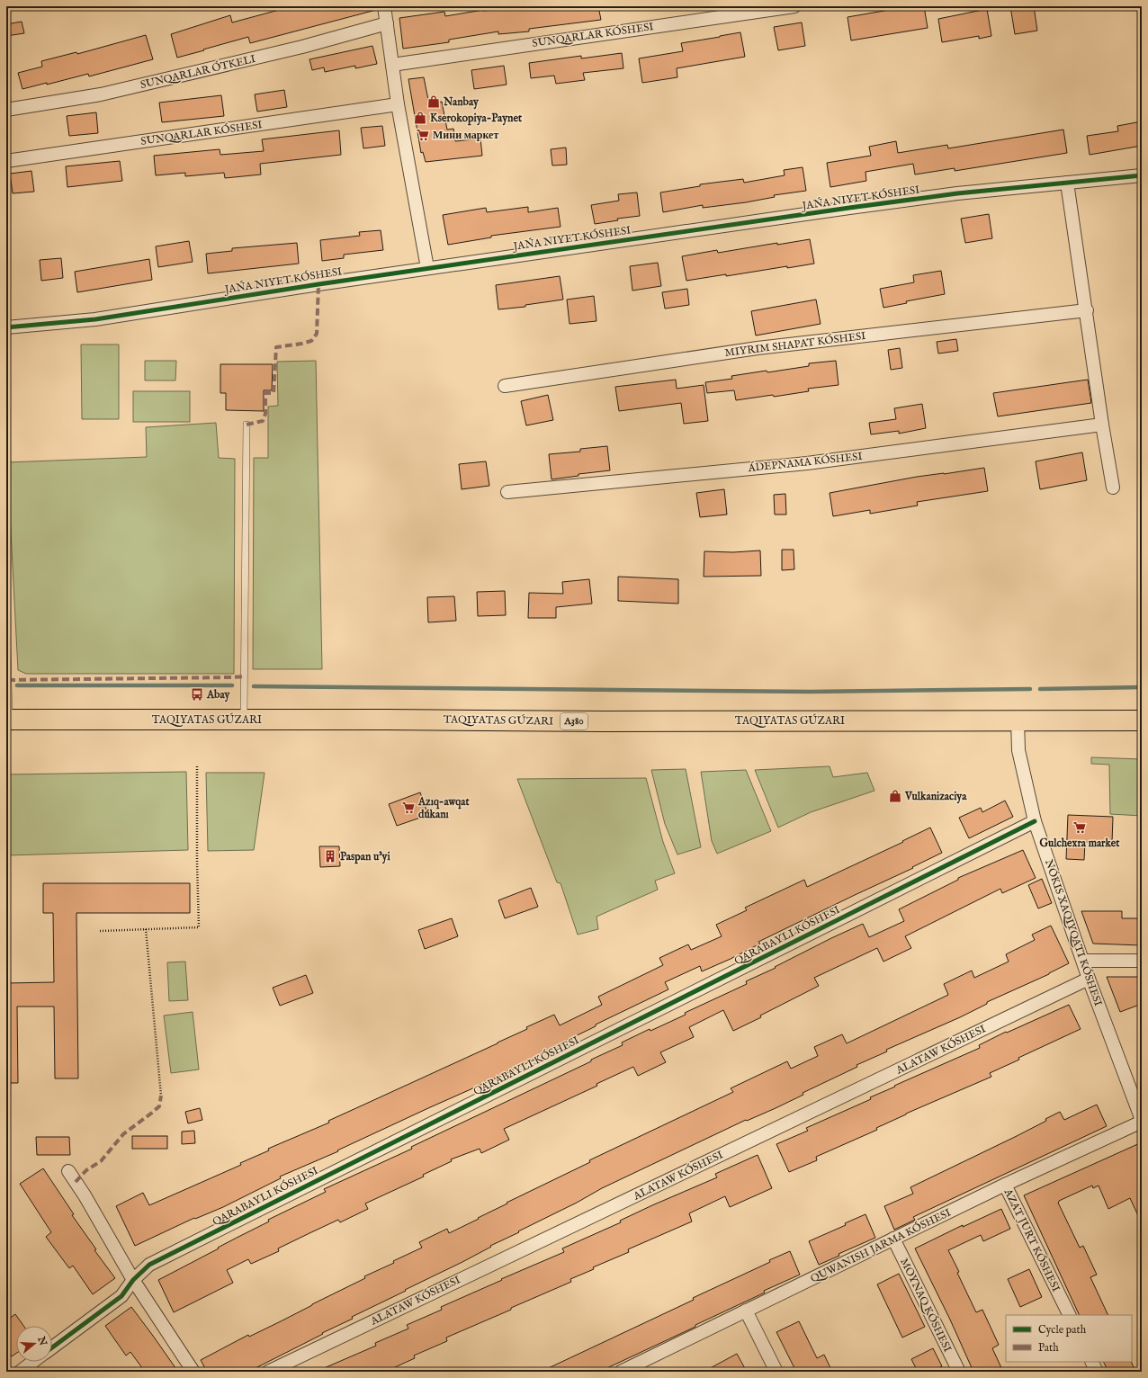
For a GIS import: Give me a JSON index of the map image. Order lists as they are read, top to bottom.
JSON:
{
  "streets": {
    "highway": ["A380"],
    "street": [
      "SUNQARLAR KÓSHESI",
      "SUNQARLAR ÓTKELI",
      "JAŃA NIYET KÓSHESI",
      "MIYRIM SHAPAT KÓSHESI",
      "ÁDEPNAMA KÓSHESI",
      "ALATAW KÓSHESI",
      "AZAT JURT KÓSHESI",
      "MOYNAQ KÓSHESI"
    ],
    "cycle path": ["QARABAYLI KÓSHESI"]
  },
  "places": {
    "shop": ["Nanbay", "Kserokopiya-Paynet", "Vulkanizaciya"],
    "supermarket": ["Мини маркет", "Azıq-awqat dúkanı", "Gulchexra market"],
    "bus stop": ["Abay"],
    "building": ["Paspan u'yi"]
  },
  "legend": ["Cycle path", "Path"],
  "north": "right"
}
